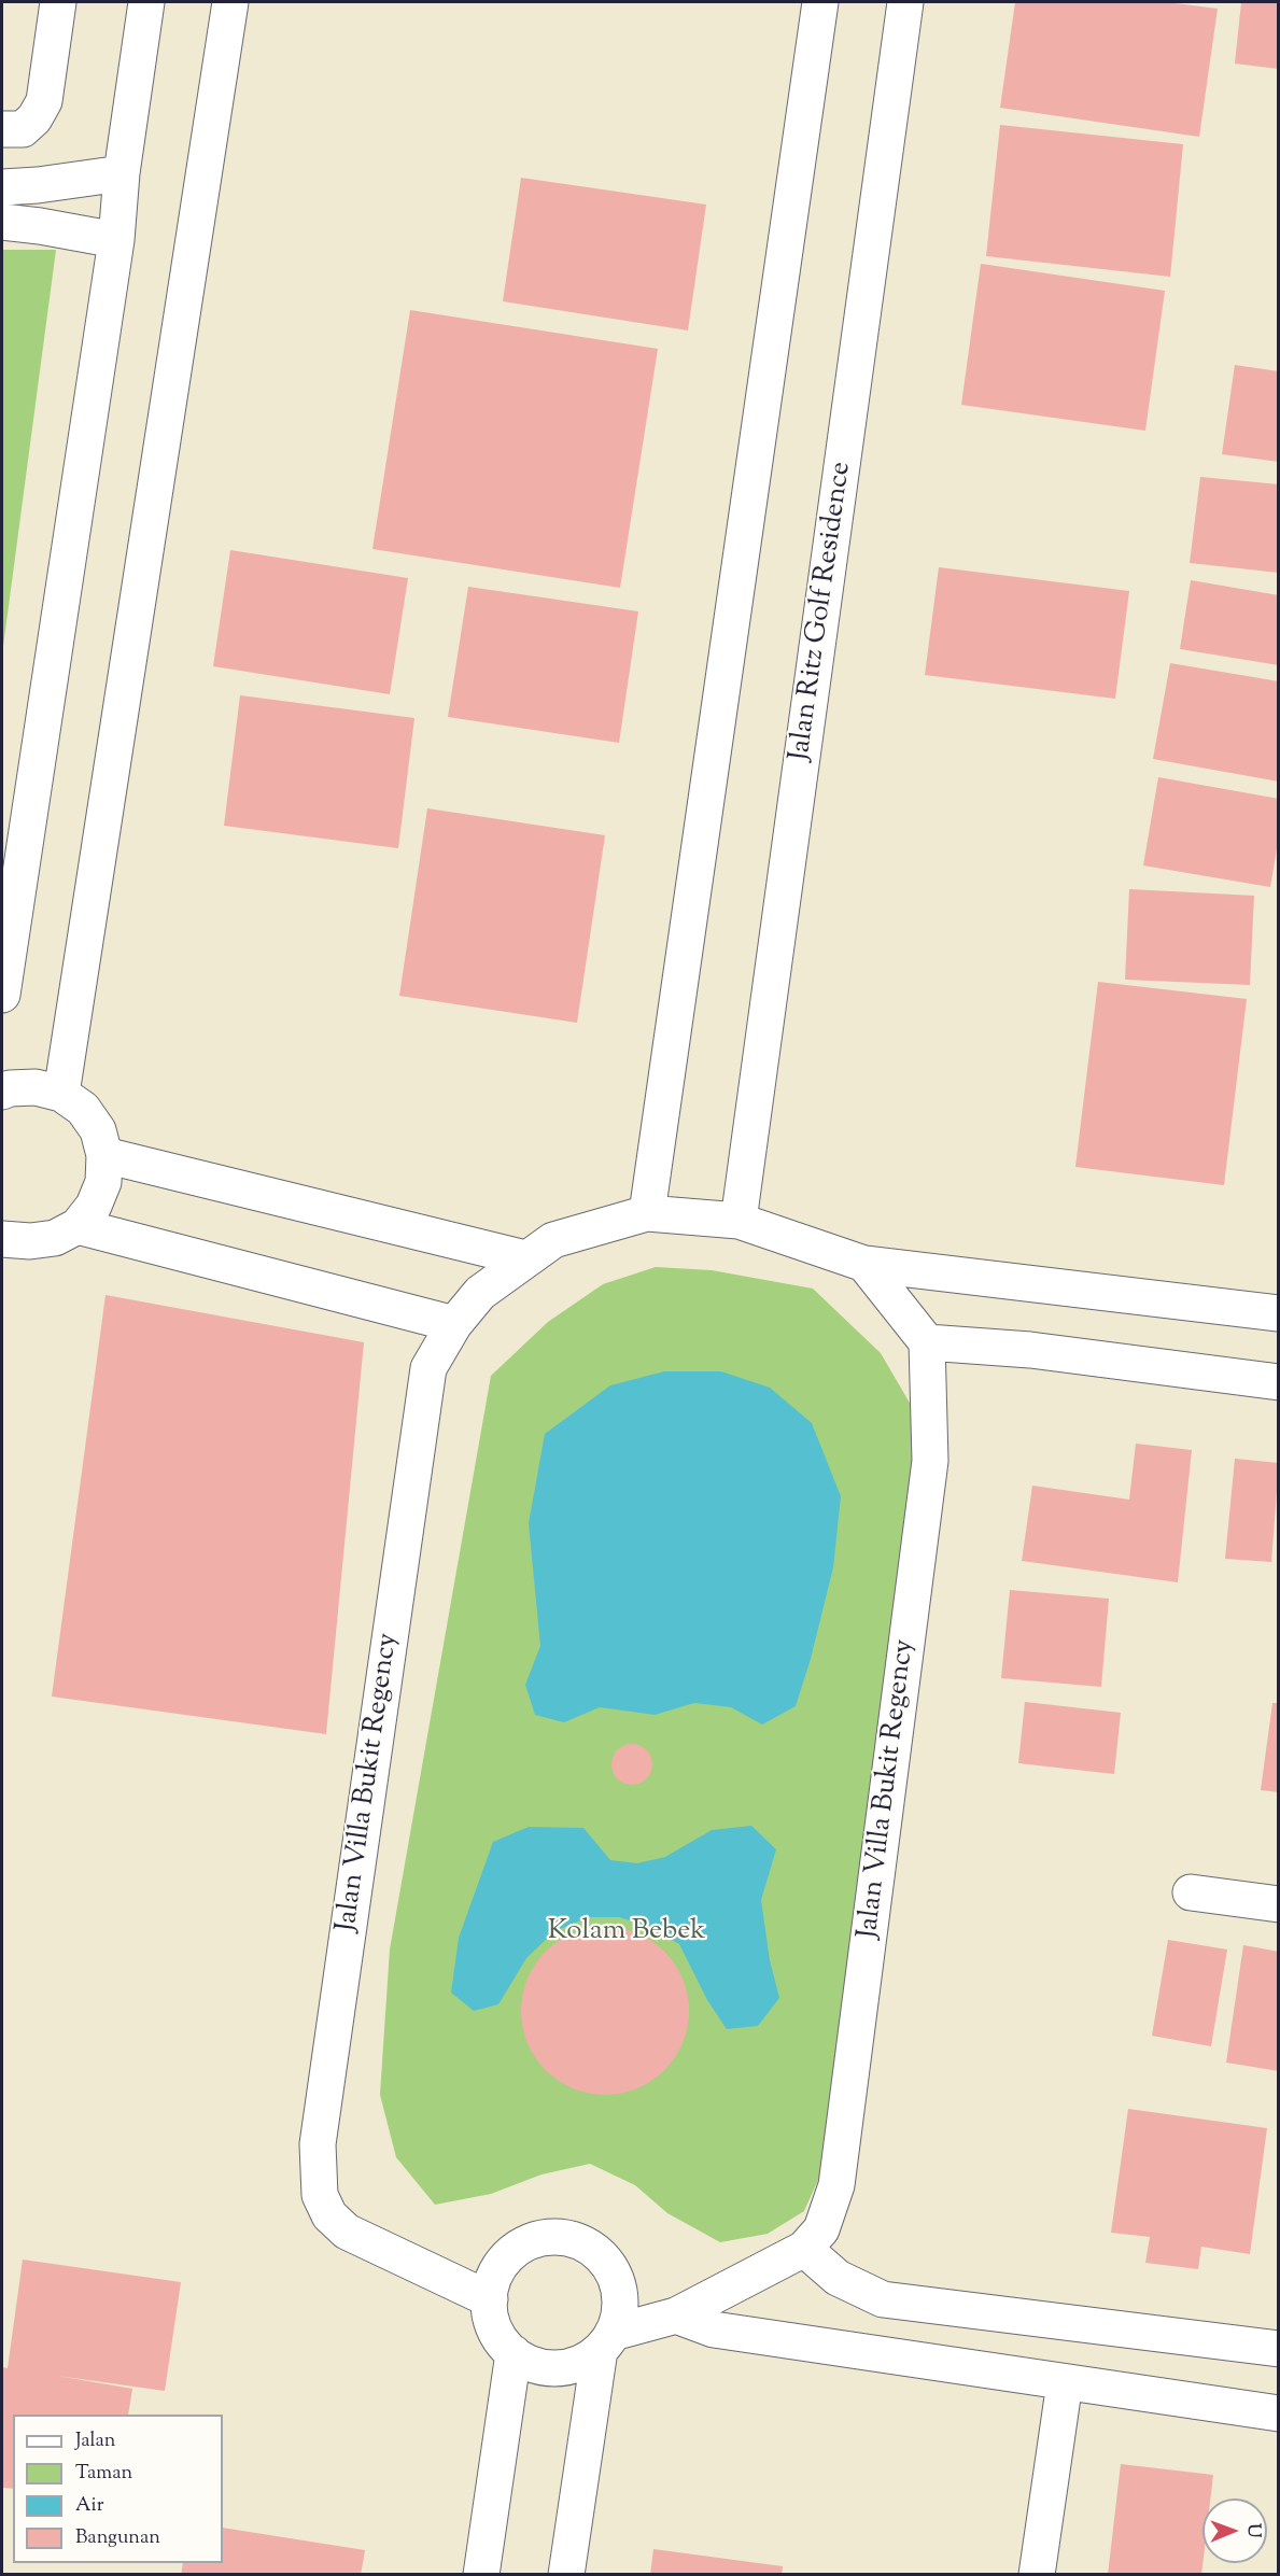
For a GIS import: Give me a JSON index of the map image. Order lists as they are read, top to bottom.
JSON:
{
  "streets": {
    "street": ["Jalan Ritz Golf Residence", "Jalan Villa Bukit Regency"]
  },
  "parks": ["Kolam Bebek"],
  "legend": [
    "Jalan",
    "Taman",
    "Air",
    "Bangunan"
  ],
  "north": "right"
}
